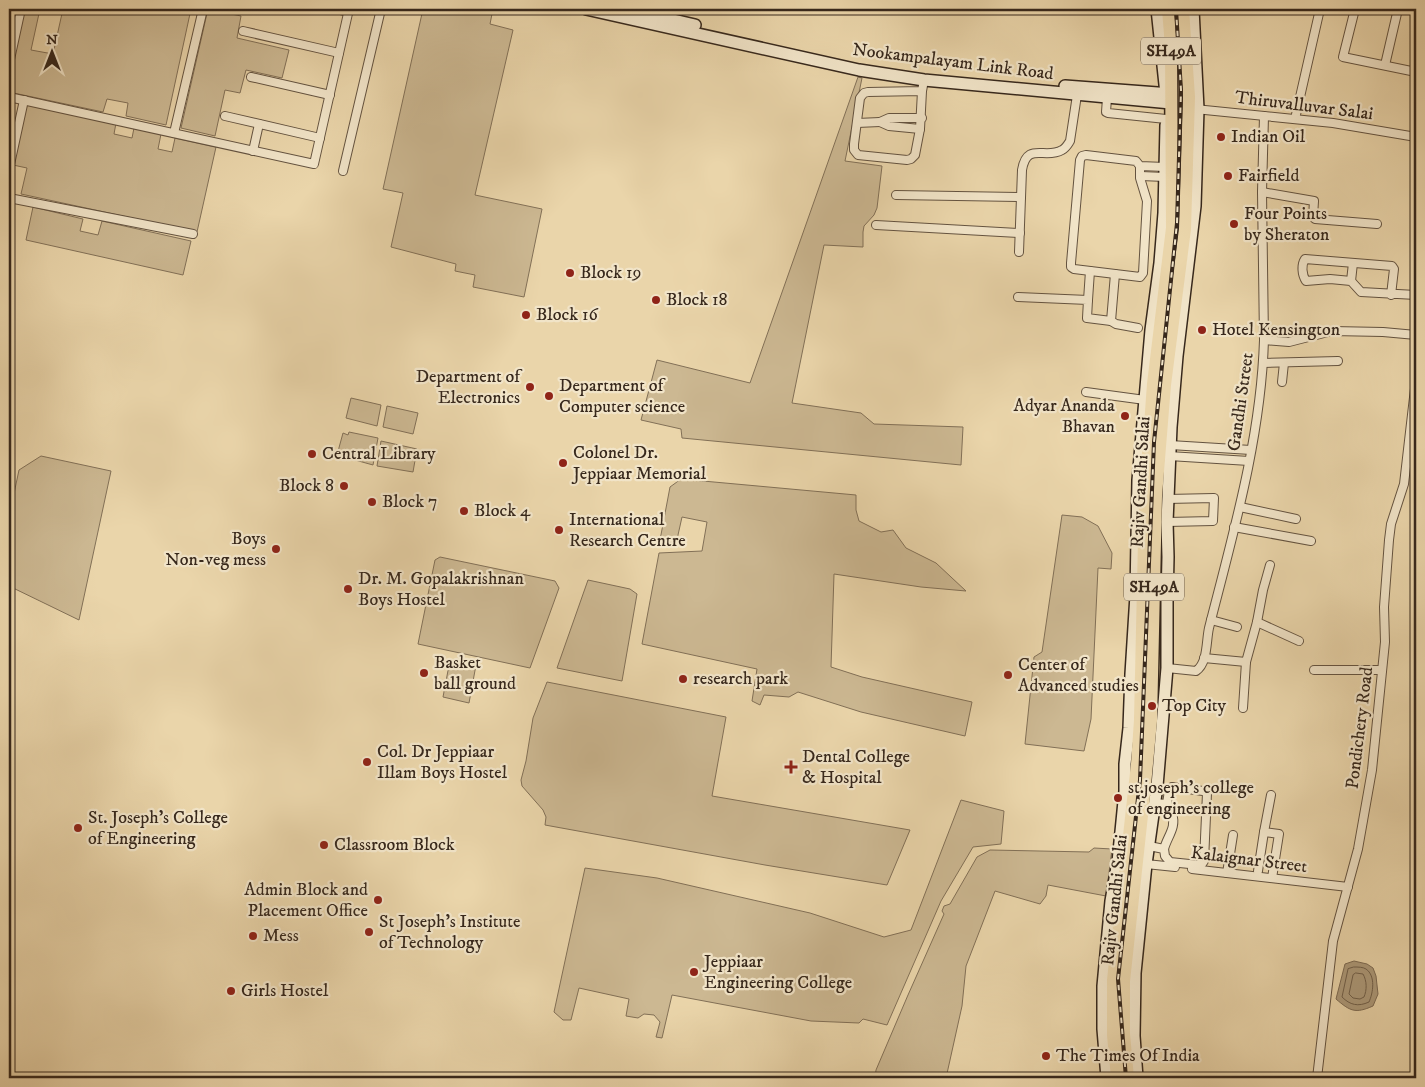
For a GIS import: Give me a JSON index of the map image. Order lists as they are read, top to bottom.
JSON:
{
  "streets": {
    "main road": ["SH49A", "Rajiv Gandhi Salai"],
    "street": [
      "Nookampalayam Link Road",
      "Thiruvalluvar Salai",
      "Gandhi Street",
      "Pondichery Road",
      "Kalaignar Street"
    ]
  },
  "crossings": [
    ["Nookampalayam Link Road", "Rajiv Gandhi Salai"],
    ["Thiruvalluvar Salai", "Gandhi Street"],
    ["Thiruvalluvar Salai", "Rajiv Gandhi Salai"],
    ["Pondichery Road", "Kalaignar Street"]
  ],
  "places": {
    "other": [
      "Indian Oil",
      "Fairfield",
      "Four Points by Sheraton",
      "Block 19",
      "Block 18",
      "Block 16",
      "Hotel Kensington",
      "Department of Electronics",
      "Department of Computer science",
      "Adyar Ananda Bhavan",
      "Central Library",
      "Colonel Dr. Jeppiaar Memorial",
      "Block 8",
      "Block 7",
      "Block 4",
      "International Research Centre",
      "Boys Non-veg mess",
      "Dr. M. Gopalakrishnan Boys Hostel",
      "Basket ball ground",
      "Center of Advanced studies",
      "research park",
      "Top City",
      "Col. Dr Jeppiaar Illam Boys Hostel",
      "st.joseph's college of engineering",
      "St. Joseph's College of Engineering",
      "Classroom Block",
      "Admin Block and Placement Office",
      "St Joseph's Institute of Technology",
      "Mess",
      "Jeppiaar Engineering College",
      "Girls Hostel",
      "The Times Of India"
    ],
    "health": ["Dental College & Hospital"]
  },
  "north": "top"
}
